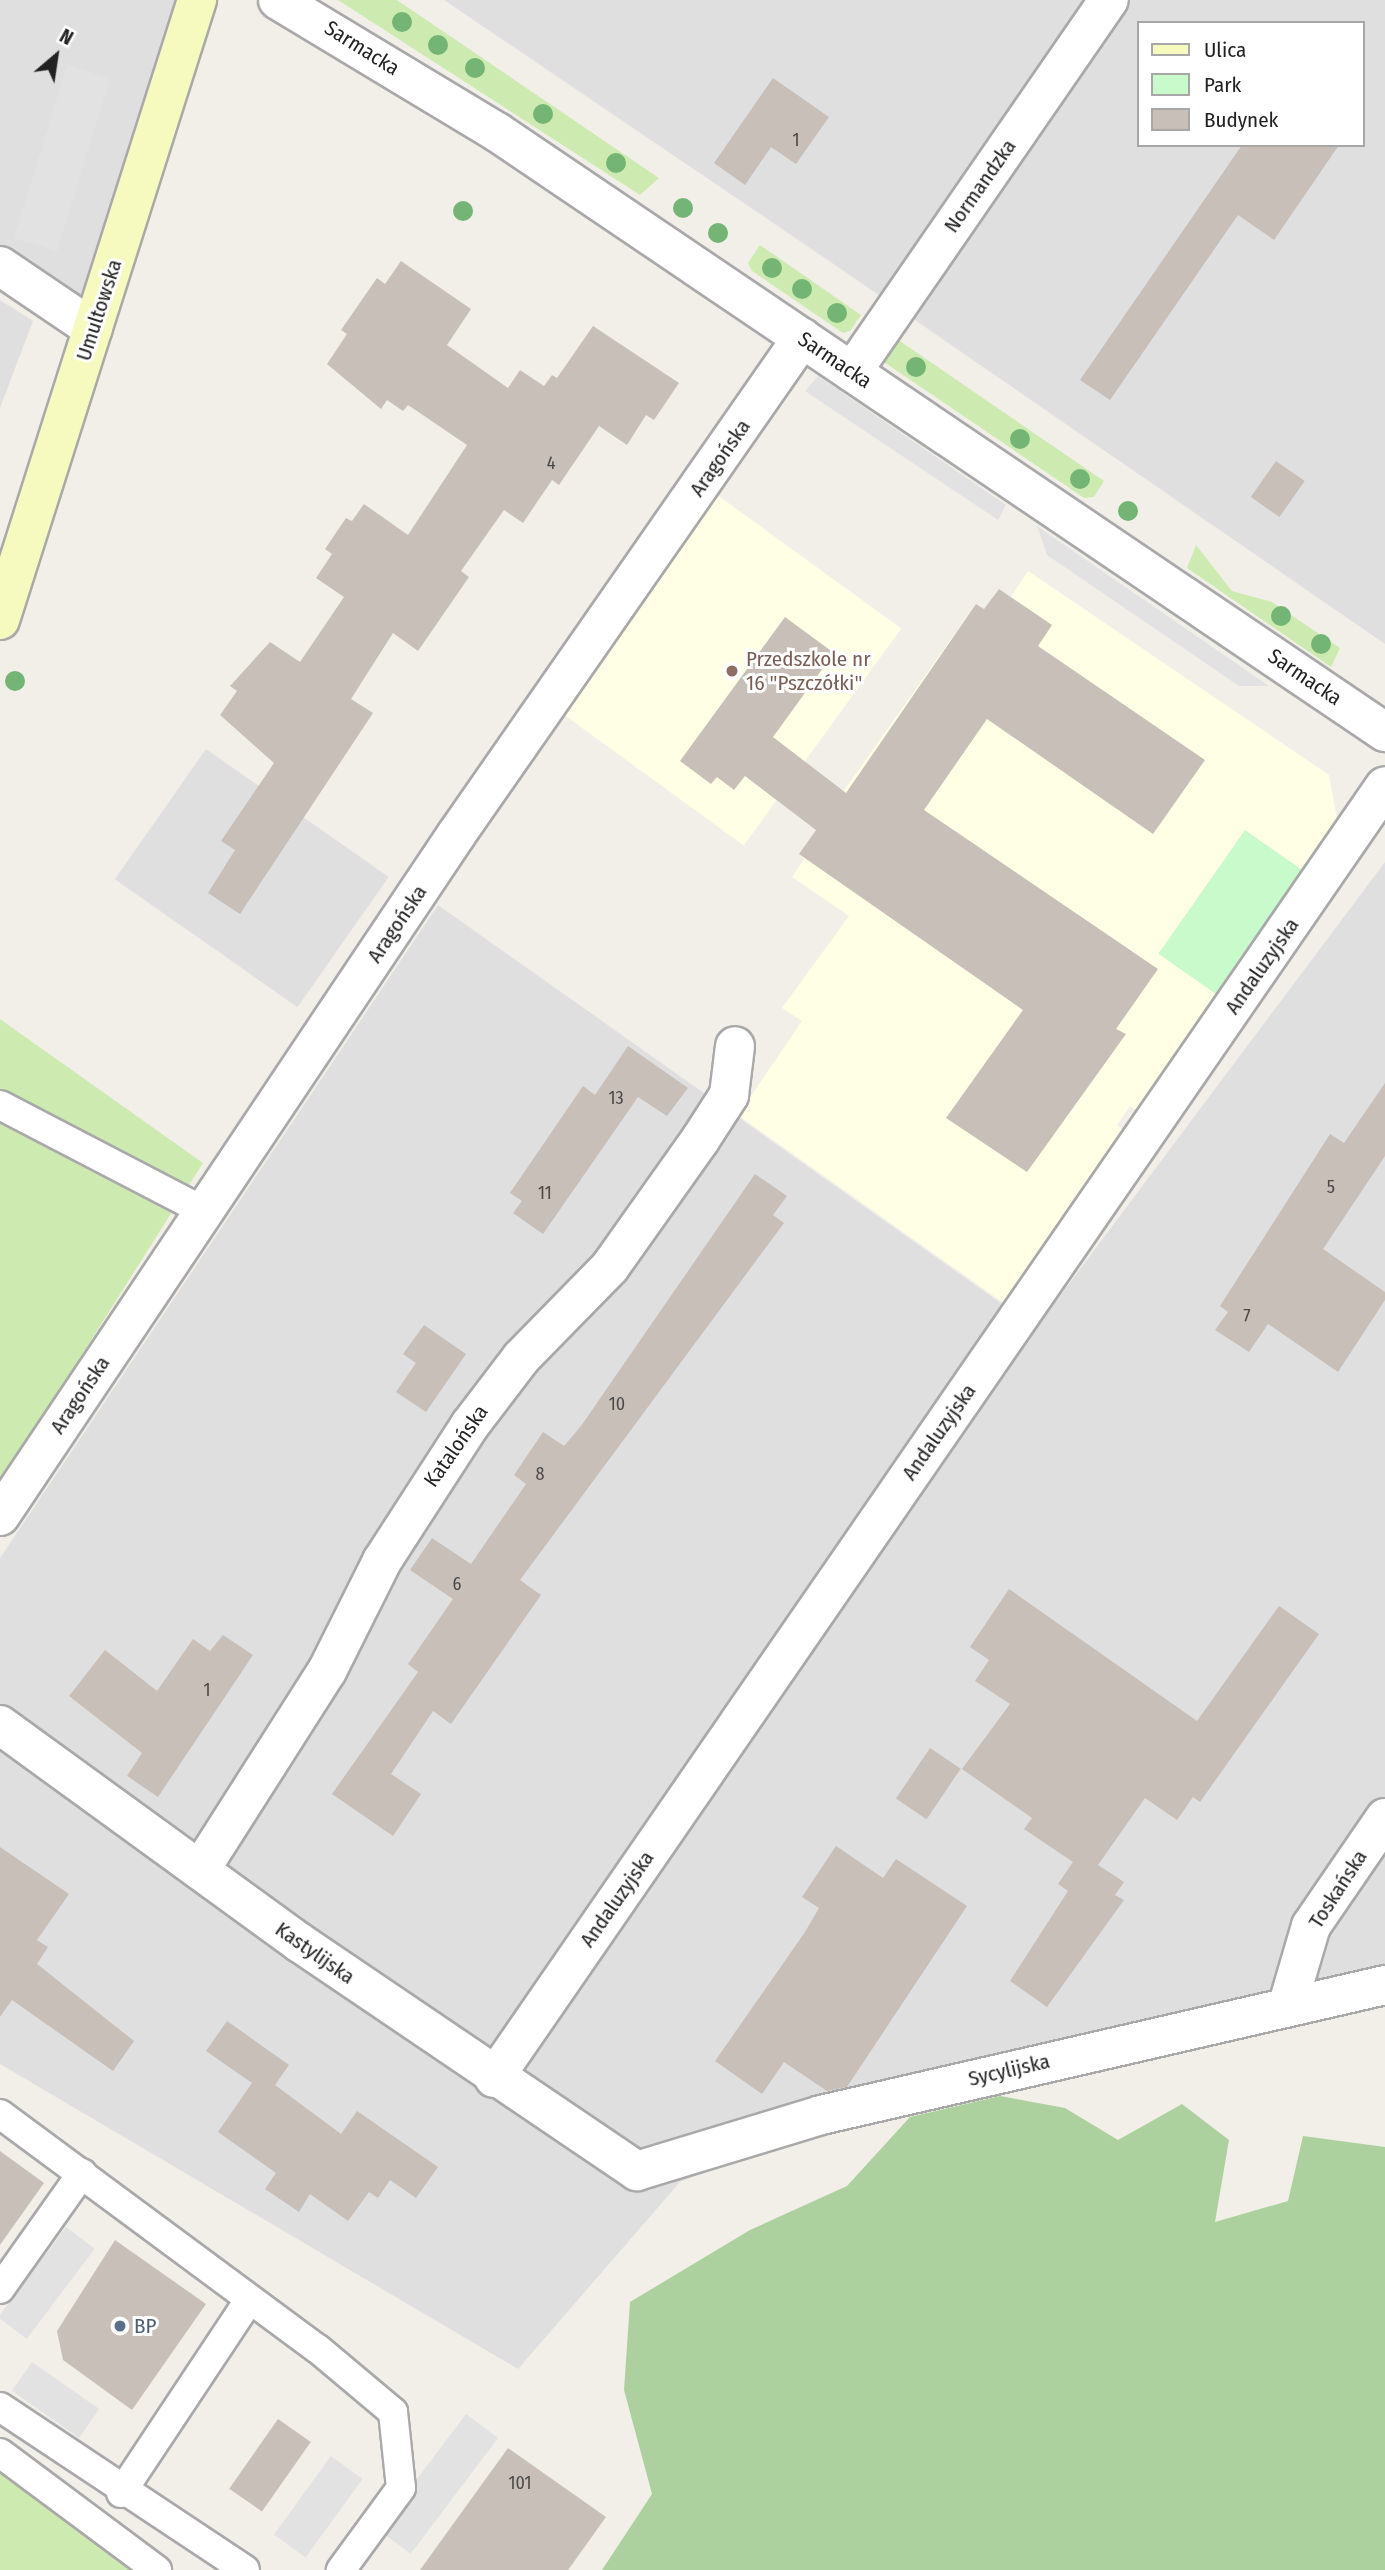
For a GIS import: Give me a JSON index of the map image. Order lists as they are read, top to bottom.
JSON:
{
  "streets": {
    "street": [
      "Sarmacka",
      "Normandzka",
      "Umultowska",
      "Aragońska",
      "Andaluzyjska",
      "Katalońska",
      "Toskańska",
      "Kastylijska",
      "Sycylijska"
    ]
  },
  "crossings": [
    ["Sarmacka", "Normandzka"],
    ["Sarmacka", "Aragońska"],
    ["Andaluzyjska", "Kastylijska"],
    ["Katalońska", "Kastylijska"],
    ["Toskańska", "Sycylijska"],
    ["Kastylijska", "Sycylijska"]
  ],
  "places": ["Przedszkole nr 16 \"Pszczółki\"", "BP"],
  "house_numbers": [
    "1",
    "4",
    "13",
    "5",
    "11",
    "7",
    "10",
    "8",
    "6",
    "1",
    "101"
  ],
  "legend": ["Ulica", "Park", "Budynek"],
  "north": "top right"
}
